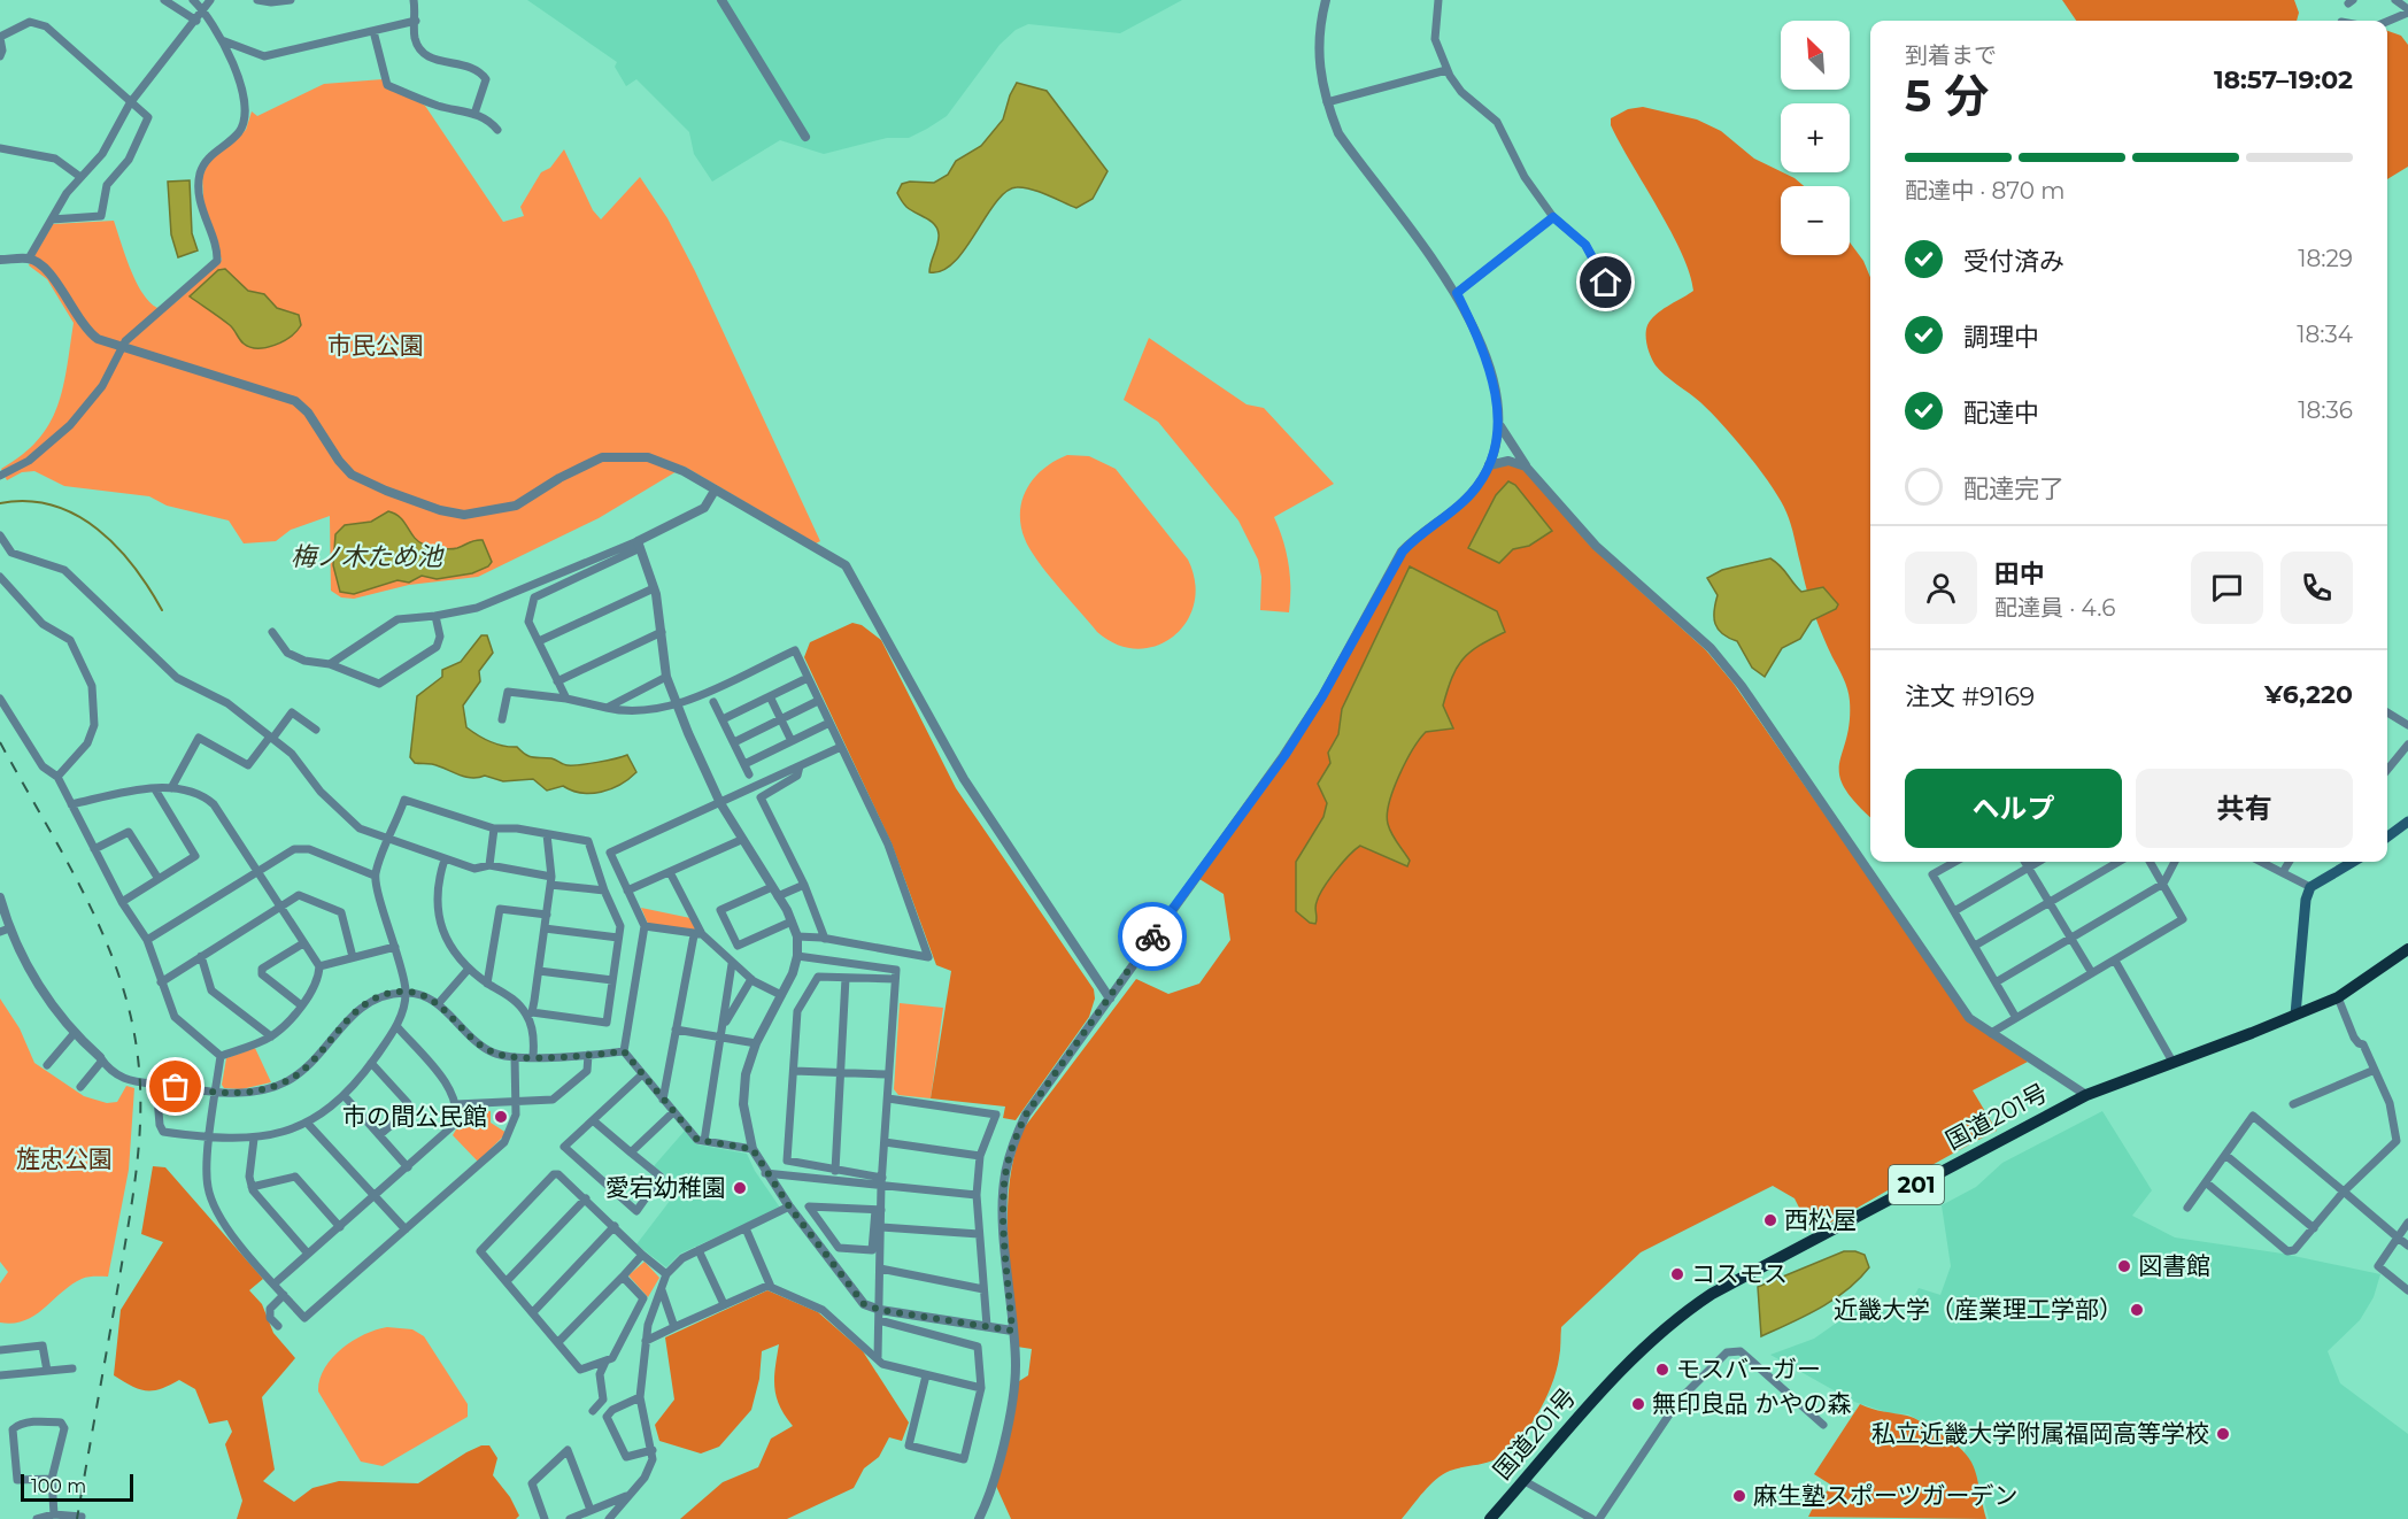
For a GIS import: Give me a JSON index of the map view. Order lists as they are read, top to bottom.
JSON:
{
  "streets": {
    "highway": ["国道201号", "201"]
  },
  "water": ["梅ノ木ため池"],
  "parks": ["市民公園", "旌忠公園"],
  "places": [
    "市の間公民館",
    "愛宕幼稚園",
    "西松屋",
    "図書館",
    "コスモス",
    "近畿大学（産業理工学部）",
    "モスバーガー",
    "無印良品 かやの森",
    "私立近畿大学附属福岡高等学校",
    "麻生塾スポーツガーデン"
  ],
  "scale_bar": "100 m",
  "north": "top left",
  "page": {
    "map_buttons": ["+", "−"],
    "heading": ["5 分", "到着まで", "18:57–19:02"],
    "panel": [
      "田中",
      "配達員 · 4.6",
      "注文 #9169",
      "¥6,220"
    ],
    "bar": "配達中 · 870 m",
    "list": [
      ["受付済み", "18:29"],
      ["調理中", "18:34"],
      ["配達中", "18:36"],
      "配達完了"
    ],
    "buttons": ["ヘルプ", "共有"],
    "scale": "100 m"
  }
}
